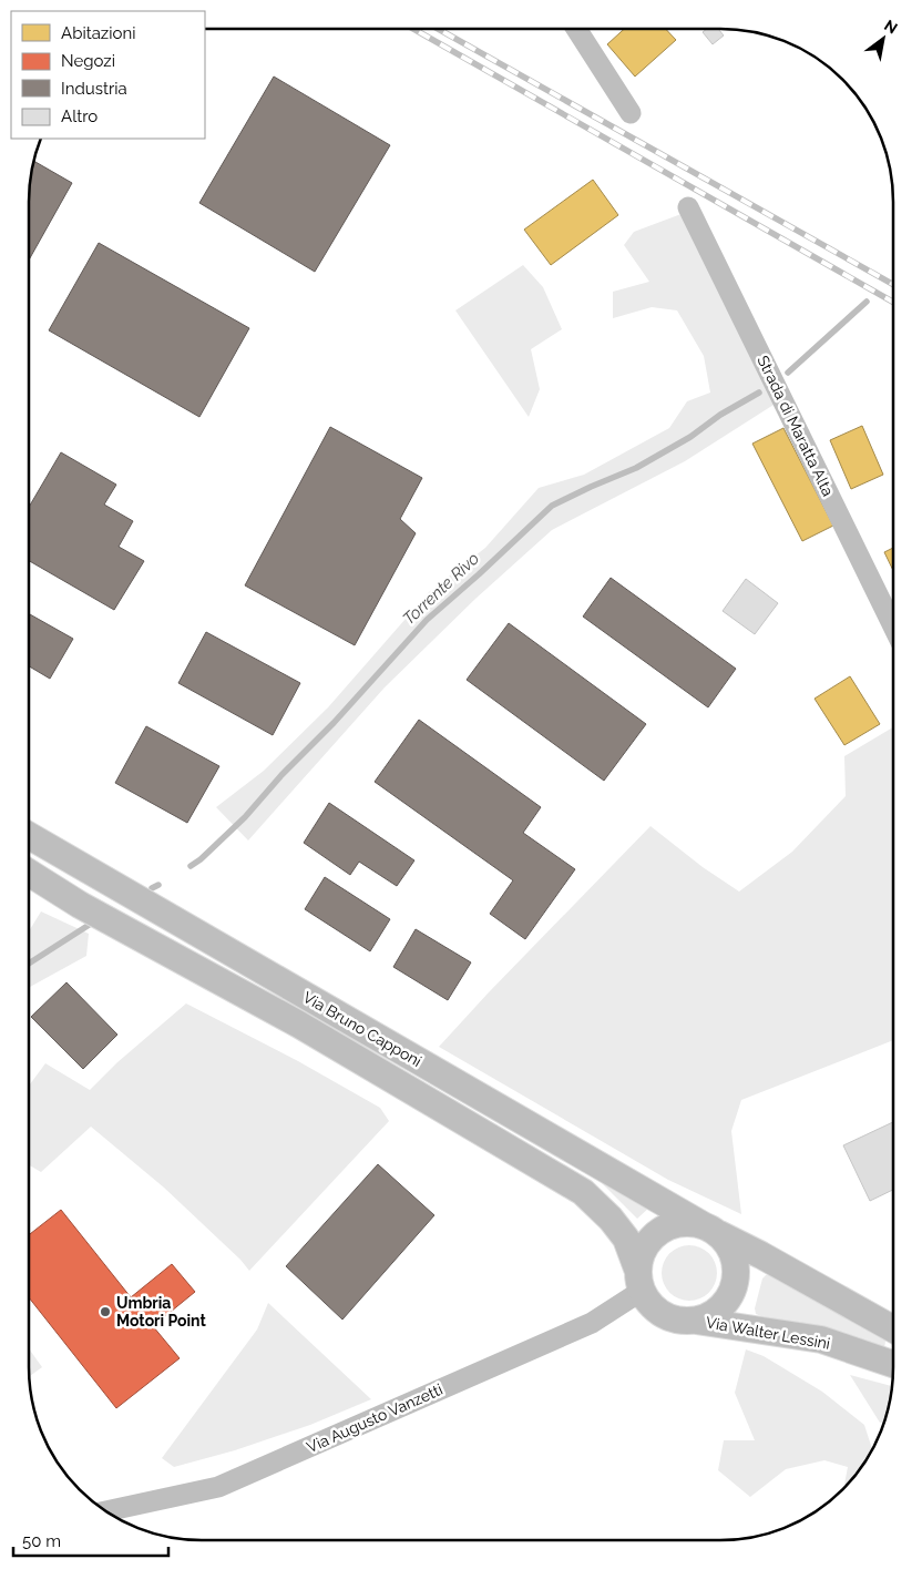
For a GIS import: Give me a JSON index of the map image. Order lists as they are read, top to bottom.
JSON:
{
  "streets": {
    "main road": ["Via Bruno Capponi", "Via Walter Lessini"],
    "street": ["Strada di Maratta Alta", "Via Augusto Vanzetti"]
  },
  "crossings": [
    ["Via Bruno Capponi", "Via Walter Lessini"],
    ["Via Bruno Capponi", "Via Augusto Vanzetti"],
    ["Via Walter Lessini", "Via Augusto Vanzetti"]
  ],
  "water": ["Torrente Rivo"],
  "places": ["Umbria Motori Point"],
  "legend": [
    "Abitazioni",
    "Negozi",
    "Industria",
    "Altro"
  ],
  "scale_bar": "50 m",
  "north": "top right"
}
